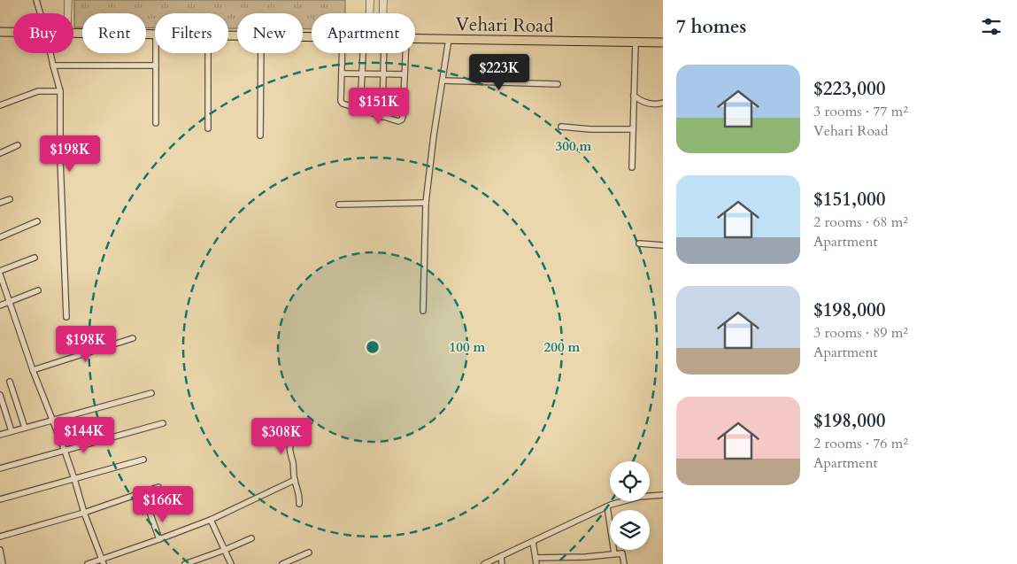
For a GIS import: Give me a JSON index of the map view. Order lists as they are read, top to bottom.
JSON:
{
  "streets": {
    "main road": ["Vehari Road"]
  },
  "page": {
    "heading": "7 homes",
    "chip": [
      "Buy",
      "Rent",
      "Filters",
      "New",
      "Apartment"
    ],
    "list": [
      {
        "name": "$223,000",
        "note": "3 rooms · 77 m² · Vehari Road"
      },
      {
        "name": "$151,000",
        "note": "2 rooms · 68 m² · Apartment"
      },
      {
        "name": "$198,000",
        "note": "3 rooms · 89 m² · Apartment"
      },
      {
        "name": "$198,000",
        "note": "2 rooms · 76 m² · Apartment"
      }
    ],
    "price": [
      "$223K",
      "$151K",
      "$198K",
      "$198K",
      "$144K",
      "$308K",
      "$166K"
    ]
  },
  "rings": ["300 m", "100 m", "200 m"]
}
